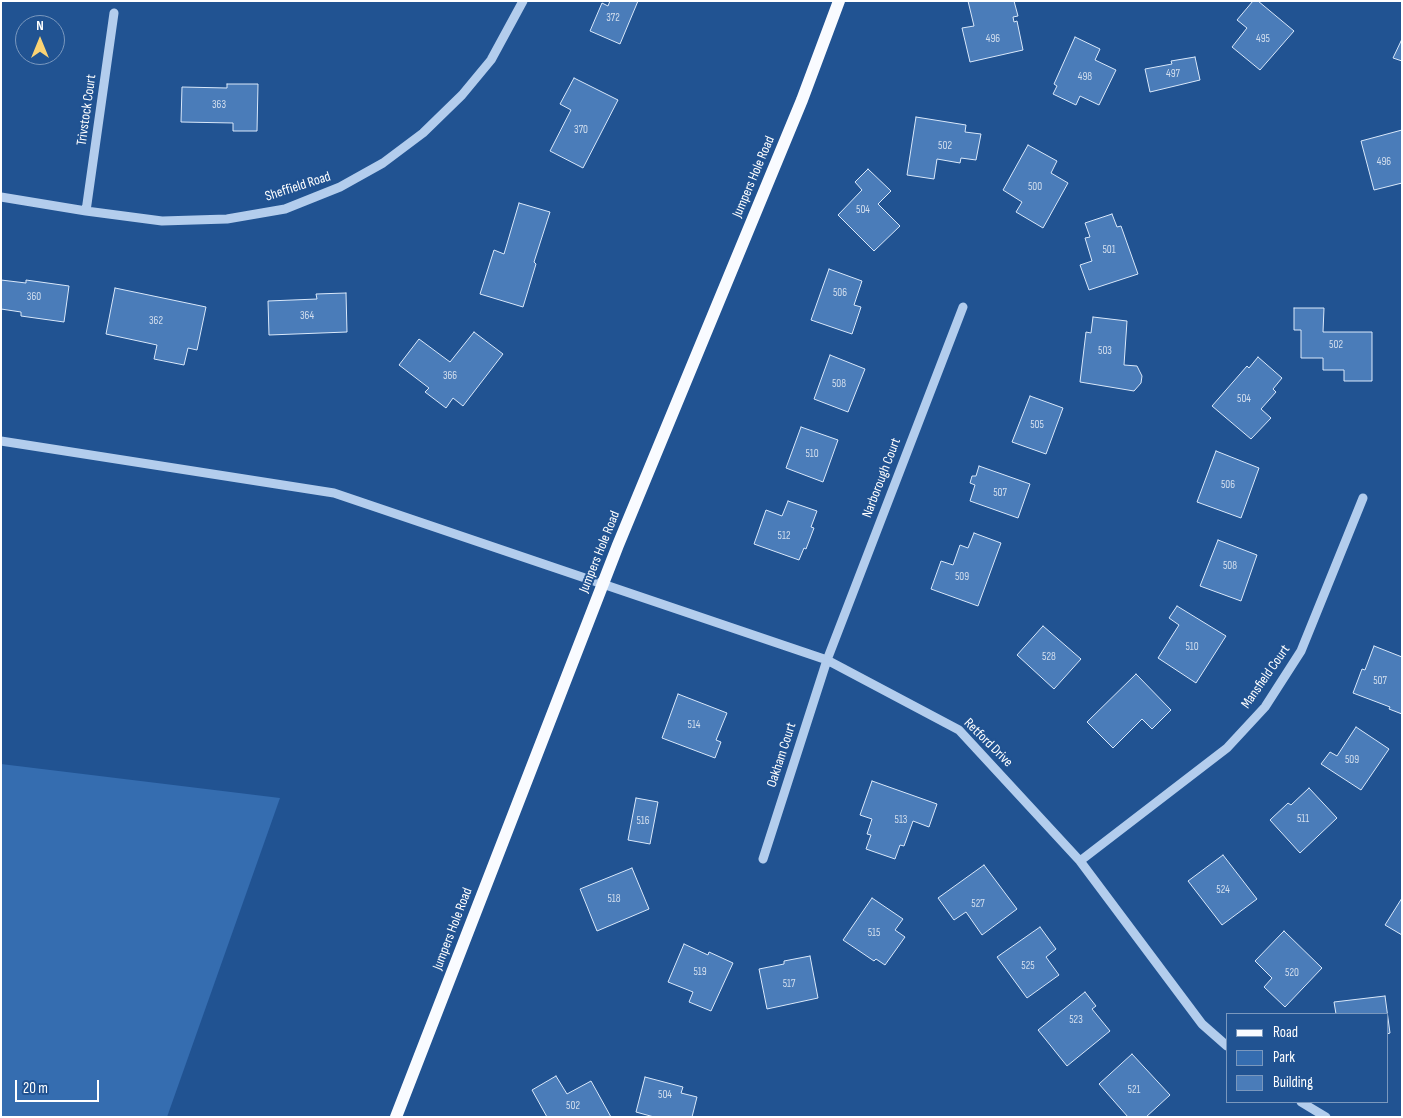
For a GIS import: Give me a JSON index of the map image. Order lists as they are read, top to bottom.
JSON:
{
  "streets": {
    "main road": ["Jumpers Hole Road"],
    "street": [
      "Trivstock Court",
      "Sheffield Road",
      "Narborough Court",
      "Mansfield Court",
      "Retford Drive",
      "Oakham Court"
    ]
  },
  "crossings": [
    ["Trivstock Court", "Sheffield Road"],
    ["Jumpers Hole Road", "Retford Drive"],
    ["Narborough Court", "Retford Drive"],
    ["Narborough Court", "Oakham Court"],
    ["Mansfield Court", "Retford Drive"],
    ["Retford Drive", "Oakham Court"]
  ],
  "house_numbers": [
    "372",
    "496",
    "495",
    "497",
    "498",
    "363",
    "370",
    "502",
    "496",
    "500",
    "504",
    "501",
    "506",
    "360",
    "364",
    "362",
    "502",
    "503",
    "366",
    "508",
    "504",
    "505",
    "510",
    "506",
    "507",
    "512",
    "508",
    "509",
    "510",
    "528",
    "507",
    "514",
    "509",
    "511",
    "513",
    "516",
    "524",
    "518",
    "527",
    "515",
    "525",
    "519",
    "520",
    "517",
    "523",
    "521",
    "504",
    "502"
  ],
  "legend": ["Road", "Park", "Building"],
  "scale_bar": "20 m",
  "north": "top"
}
